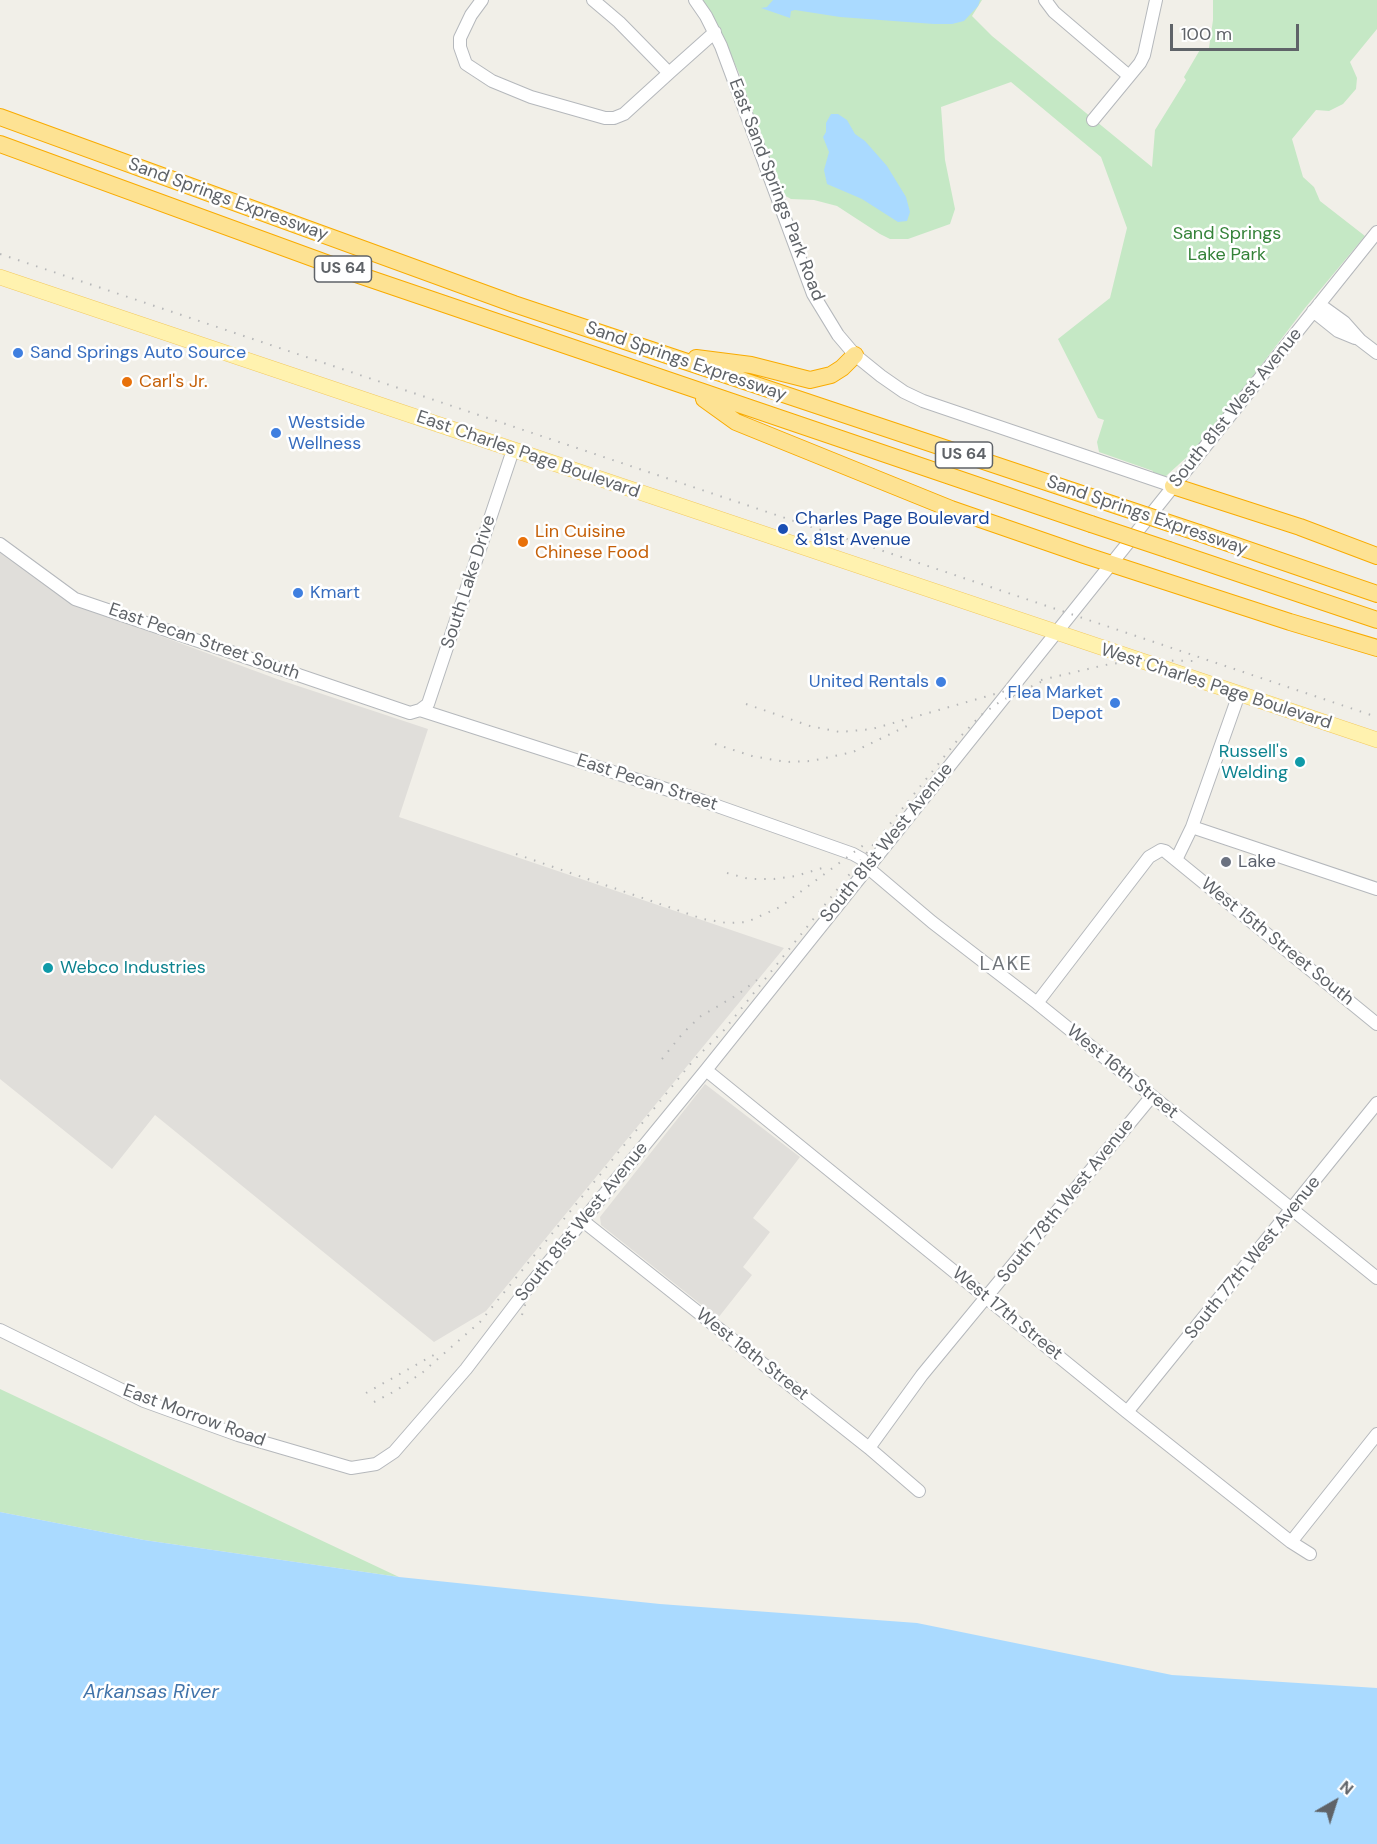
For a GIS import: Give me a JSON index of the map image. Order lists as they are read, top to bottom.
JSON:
{
  "streets": {
    "highway": ["Sand Springs Expressway", "US 64"],
    "main road": ["East Charles Page Boulevard", "West Charles Page Boulevard"],
    "street": [
      "East Sand Springs Park Road",
      "South 81st West Avenue",
      "South Lake Drive",
      "East Pecan Street South",
      "East Pecan Street",
      "West 15th Street South",
      "West 16th Street",
      "South 78th West Avenue",
      "South 77th West Avenue",
      "West 17th Street",
      "West 18th Street",
      "East Morrow Road"
    ]
  },
  "crossings": [
    ["East Sand Springs Park Road", "South 81st West Avenue"],
    ["South 81st West Avenue", "East Charles Page Boulevard"],
    ["South 81st West Avenue", "West Charles Page Boulevard"],
    ["South 81st West Avenue", "East Pecan Street"],
    ["South 81st West Avenue", "West 16th Street"],
    ["South 81st West Avenue", "West 17th Street"],
    ["South 81st West Avenue", "West 18th Street"],
    ["South 81st West Avenue", "East Morrow Road"],
    ["East Charles Page Boulevard", "South Lake Drive"],
    ["East Charles Page Boulevard", "West Charles Page Boulevard"],
    ["South Lake Drive", "East Pecan Street South"],
    ["South Lake Drive", "East Pecan Street"],
    ["East Pecan Street South", "East Pecan Street"],
    ["East Pecan Street", "West 16th Street"],
    ["West 16th Street", "South 78th West Avenue"],
    ["West 16th Street", "South 77th West Avenue"],
    ["South 78th West Avenue", "West 17th Street"],
    ["South 78th West Avenue", "West 18th Street"],
    ["South 77th West Avenue", "West 17th Street"]
  ],
  "districts": ["LAKE"],
  "water": ["Arkansas River"],
  "parks": ["Sand Springs Lake Park"],
  "places": [
    "Sand Springs Auto Source",
    "Carl's Jr.",
    "Westside Wellness",
    "Charles Page Boulevard & 81st Avenue",
    "Lin Cuisine Chinese Food",
    "Kmart",
    "United Rentals",
    "Flea Market Depot",
    "Russell's Welding",
    "Lake",
    "Webco Industries"
  ],
  "scale_bar": "100 m",
  "north": "top right"
}
